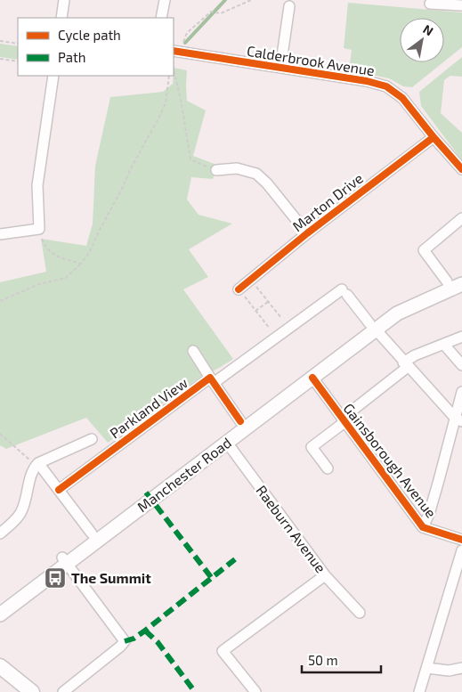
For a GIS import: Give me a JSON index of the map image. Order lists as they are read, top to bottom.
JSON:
{
  "streets": {
    "main road": ["Manchester Road"],
    "street": [
      "Calderbrook Avenue",
      "Marton Drive",
      "Parkland View",
      "Gainsborough Avenue",
      "Raeburn Avenue"
    ]
  },
  "crossings": [
    ["Calderbrook Avenue", "Marton Drive"],
    ["Parkland View", "Manchester Road"],
    ["Gainsborough Avenue", "Manchester Road"],
    ["Manchester Road", "Raeburn Avenue"]
  ],
  "places": {
    "bus stop": ["The Summit"]
  },
  "legend": ["Cycle path", "Path"],
  "scale_bar": "50 m",
  "north": "top right"
}
